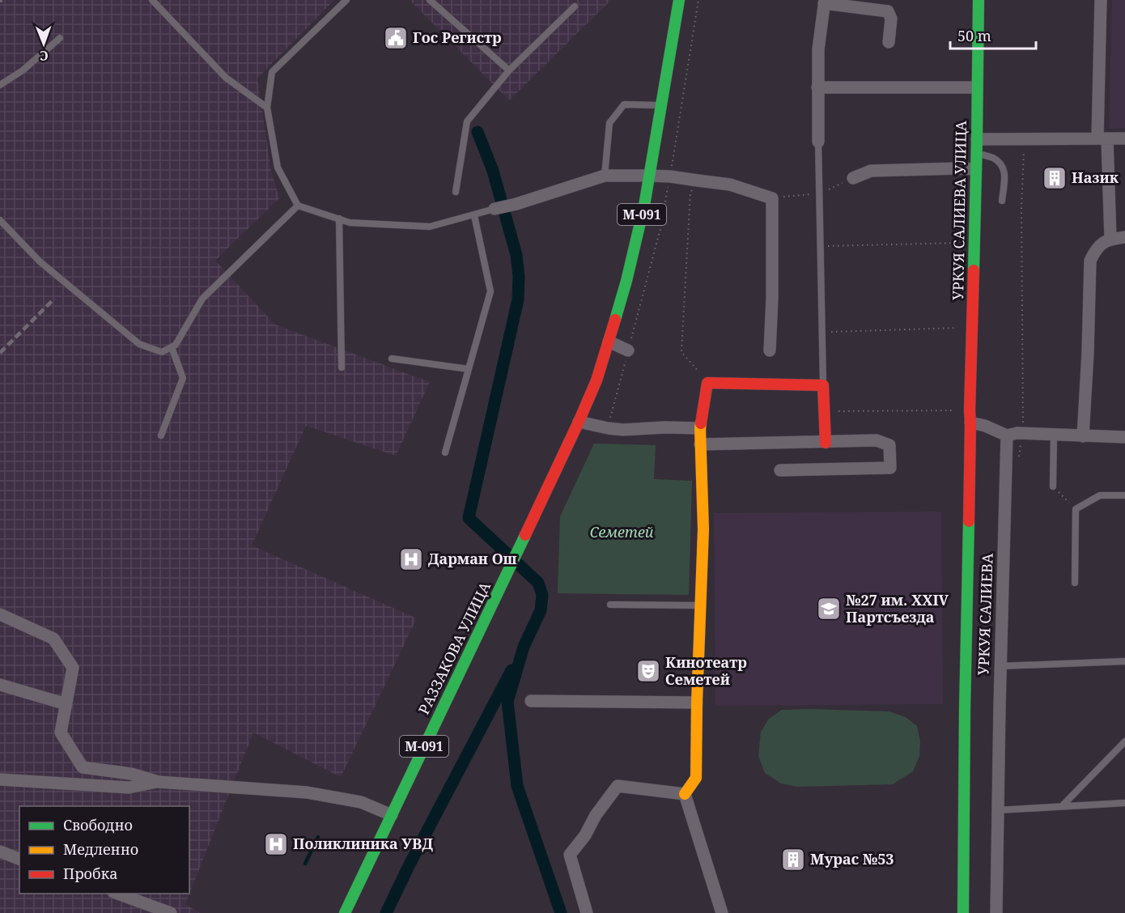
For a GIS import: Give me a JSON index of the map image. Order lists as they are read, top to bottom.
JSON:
{
  "streets": {
    "street": [
      "УРКУЯ САЛИЕВА УЛИЦА",
      "М-091",
      "УРКУЯ САЛИЕВА",
      "РАЗЗАКОВА УЛИЦА"
    ]
  },
  "crossings": [
    ["УРКУЯ САЛИЕВА УЛИЦА", "УРКУЯ САЛИЕВА"],
    ["М-091", "РАЗЗАКОВА УЛИЦА"]
  ],
  "parks": ["Семетей"],
  "places": {
    "public building": ["Гос Регистр"],
    "building": ["Назик", "Мурас №53"],
    "hospital": ["Дарман Ош", "Поликлиника УВД"],
    "school or university": ["№27 им. XXIV Партсъезда"],
    "theatre": ["Кинотеатр Семетей"]
  },
  "legend": ["Свободно", "Медленно", "Пробка"],
  "scale_bar": "50 m",
  "north": "bottom"
}
